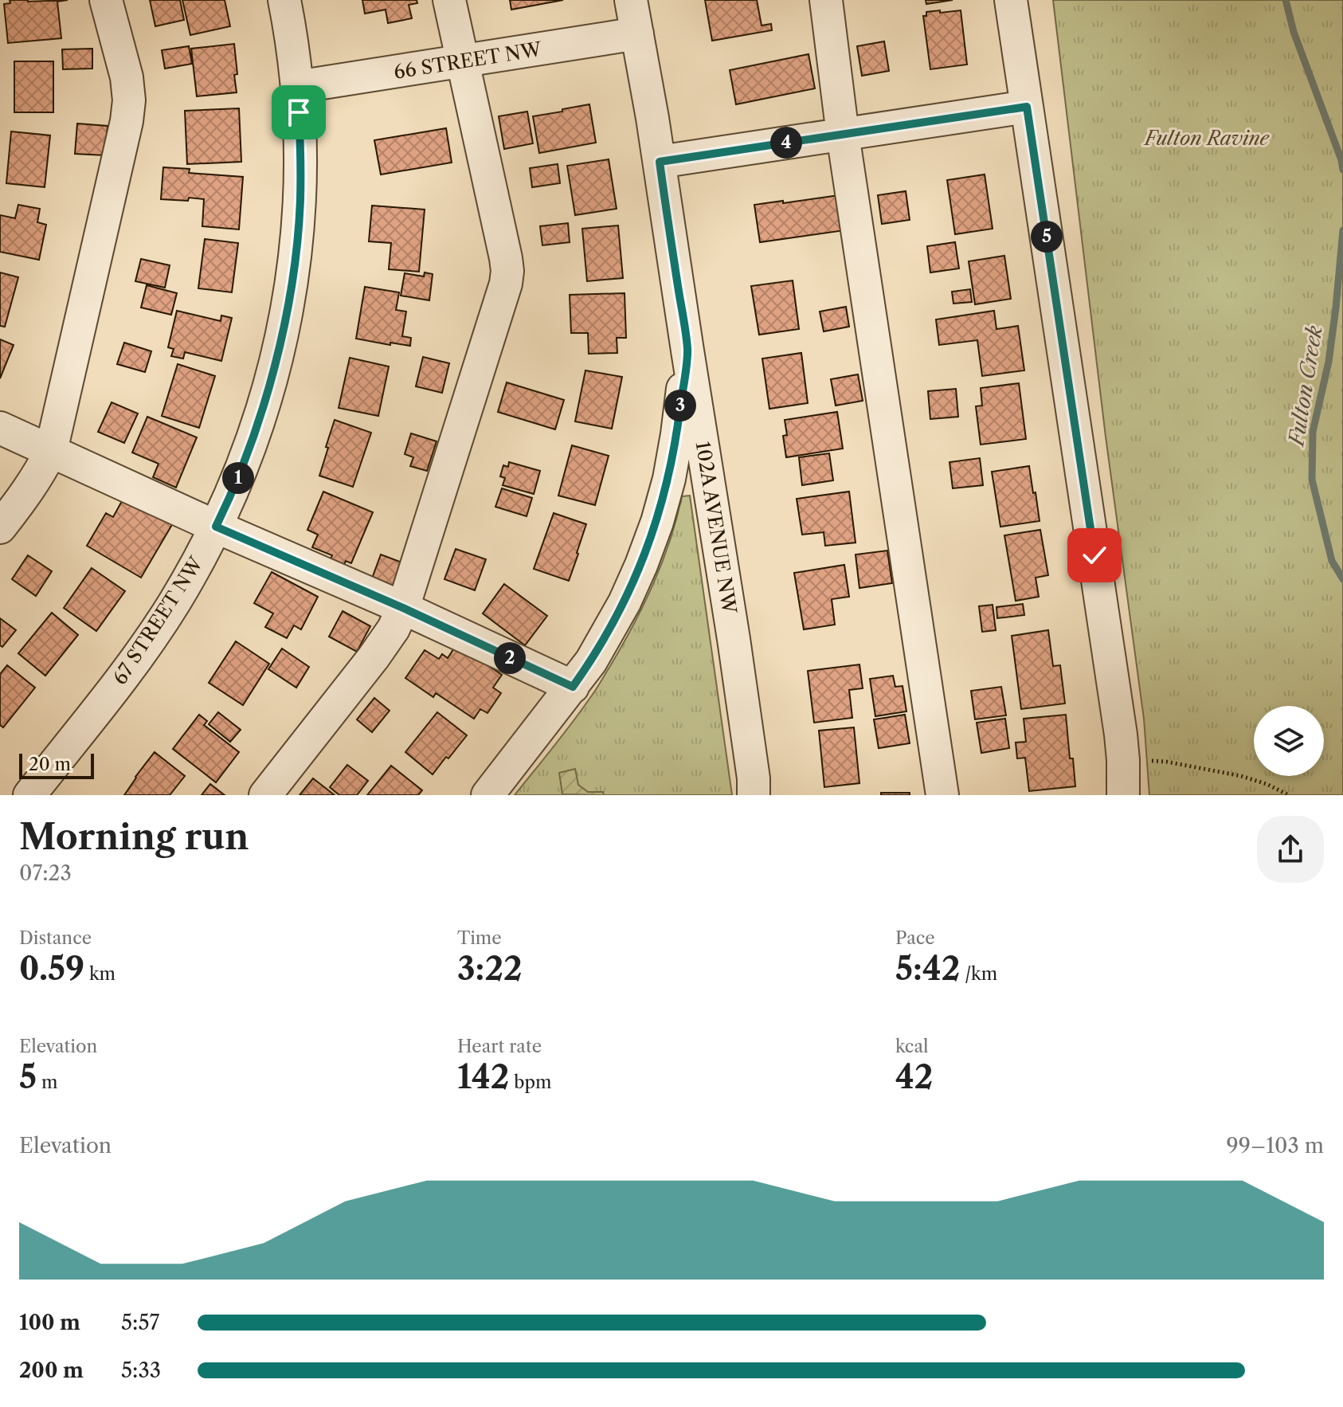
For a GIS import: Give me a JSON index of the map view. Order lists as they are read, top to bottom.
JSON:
{
  "streets": {
    "street": ["66 STREET NW", "102A AVENUE NW", "67 STREET NW"]
  },
  "crossings": [
    ["66 STREET NW", "102A AVENUE NW"],
    ["66 STREET NW", "67 STREET NW"]
  ],
  "water": ["Fulton Creek"],
  "parks": ["Fulton Ravine"],
  "scale_bar": "20 m",
  "page": {
    "pins": [
      "4",
      "5",
      "3",
      "1",
      "2"
    ],
    "scale": "20 m",
    "heading": ["Morning run", "07:23"],
    "stats": [
      ["Distance", "0.59 km"],
      ["Time", "3:22"],
      ["Pace", "5:42 /km"],
      ["Elevation", "5 m"],
      ["Heart rate", "142 bpm"],
      ["kcal", "42"]
    ],
    "chart": ["Elevation", "99–103 m"],
    "list": [
      {
        "name": "100 m",
        "note": "5:57"
      },
      {
        "name": "200 m",
        "note": "5:33"
      }
    ]
  }
}
